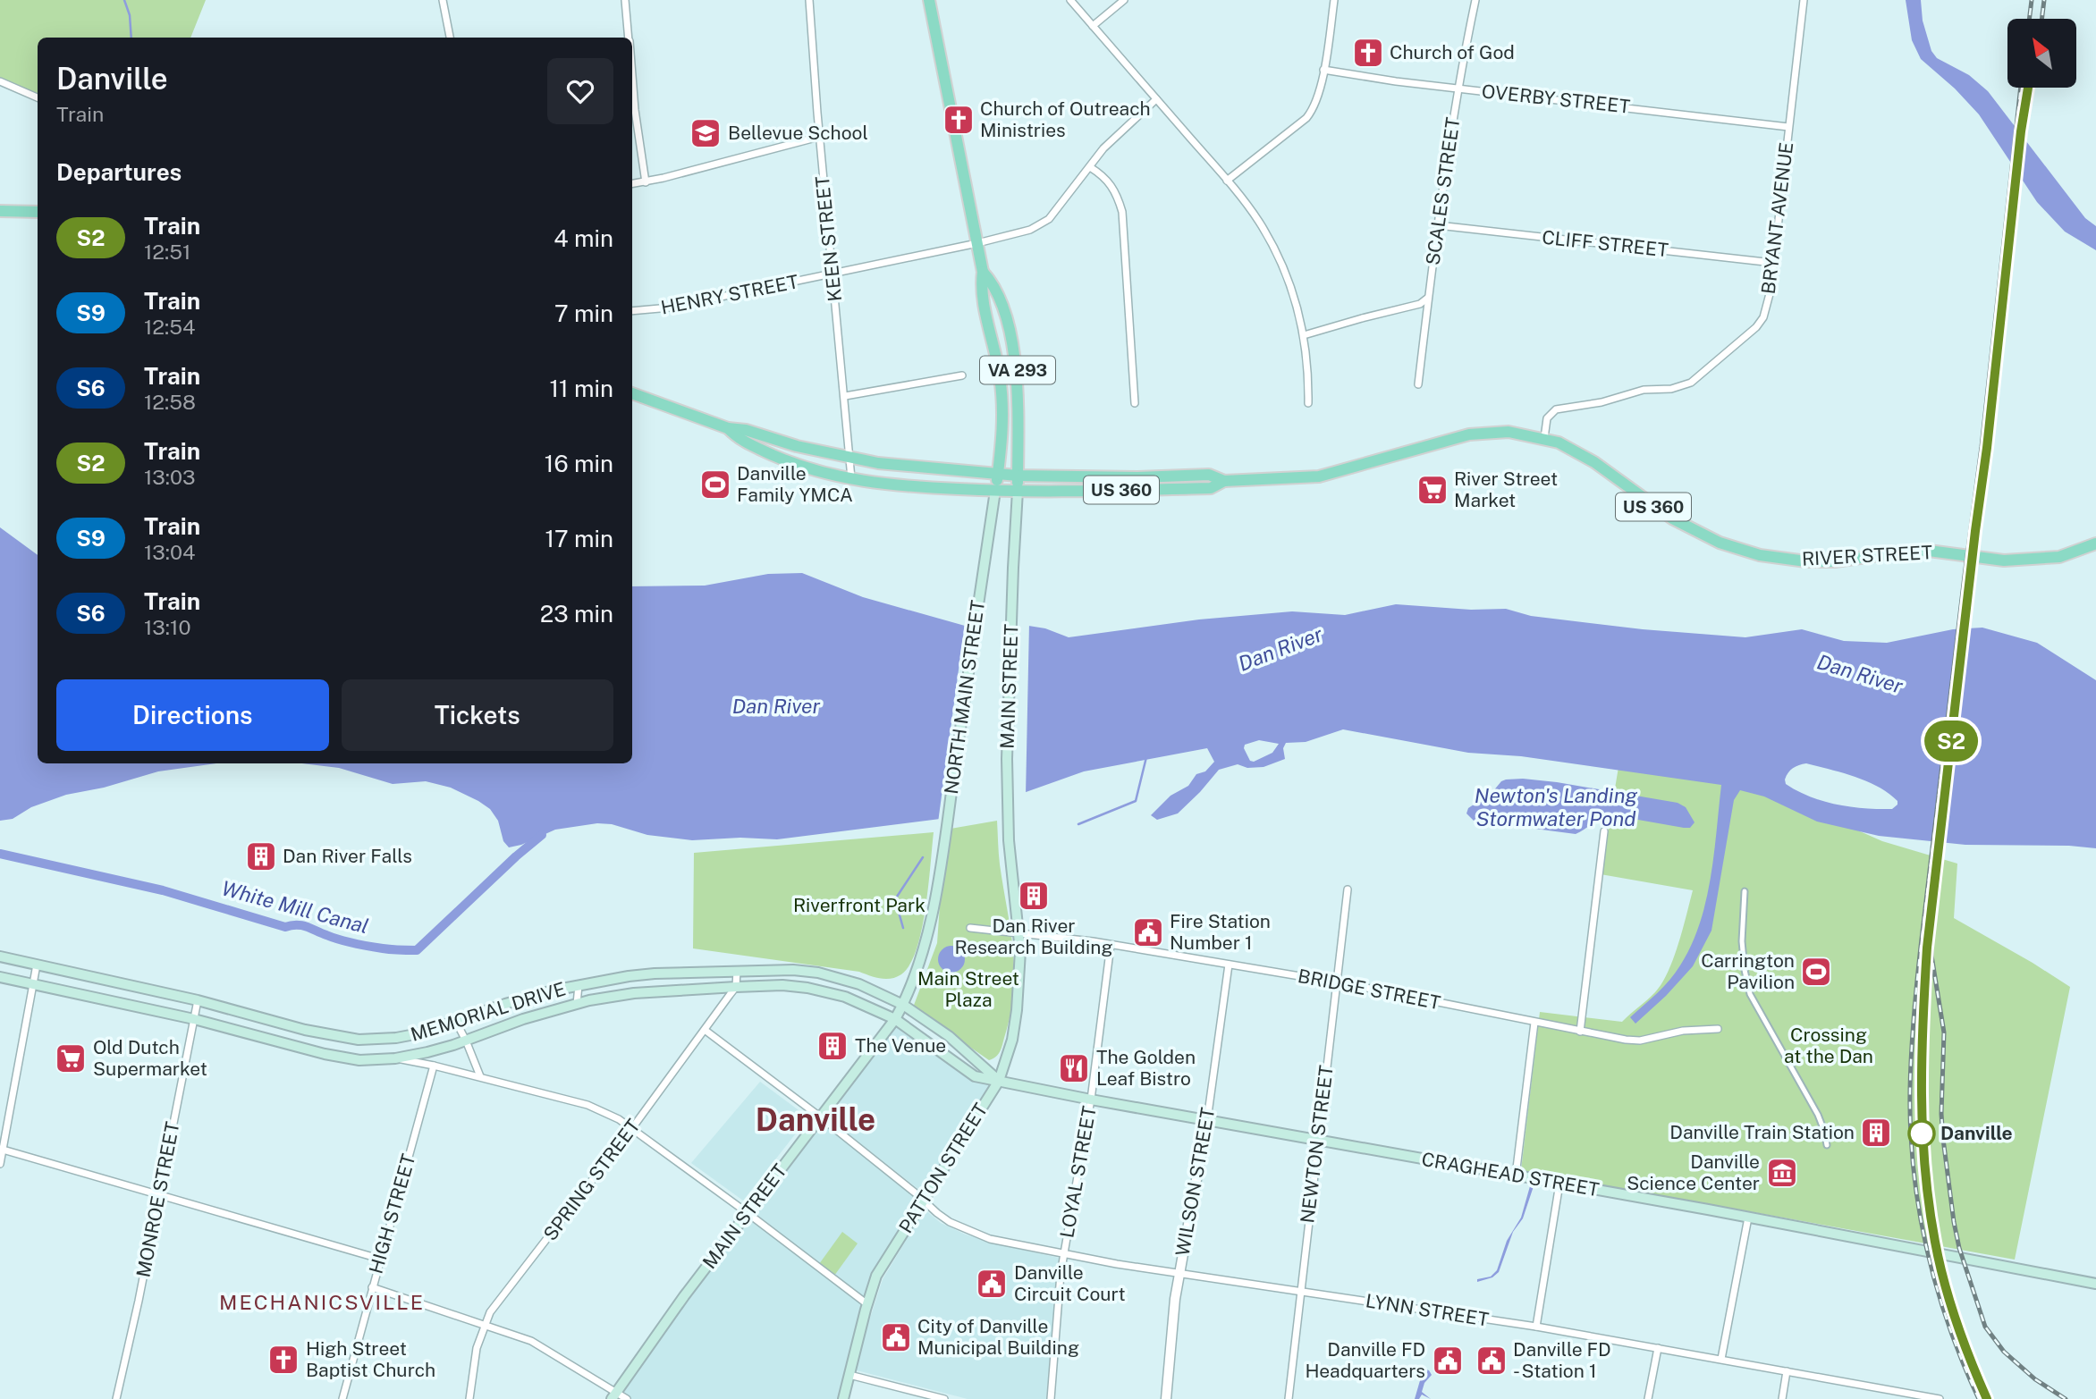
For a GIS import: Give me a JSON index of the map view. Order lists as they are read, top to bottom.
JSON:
{
  "streets": {
    "main road": [
      "VA 293",
      "US 360",
      "RIVER STREET",
      "MAIN STREET",
      "NORTH MAIN STREET",
      "MEMORIAL DRIVE",
      "PATTON STREET",
      "CRAGHEAD STREET"
    ],
    "street": [
      "OVERBY STREET",
      "SCALES STREET",
      "BRYANT AVENUE",
      "KEEN STREET",
      "CLIFF STREET",
      "HENRY STREET",
      "BRIDGE STREET",
      "NEWTON STREET",
      "LOYAL STREET",
      "SPRING STREET",
      "WILSON STREET",
      "MONROE STREET",
      "HIGH STREET",
      "LYNN STREET"
    ]
  },
  "crossings": [
    ["OVERBY STREET", "SCALES STREET"],
    ["OVERBY STREET", "BRYANT AVENUE"],
    ["SCALES STREET", "CLIFF STREET"],
    ["BRYANT AVENUE", "CLIFF STREET"],
    ["BRYANT AVENUE", "RIVER STREET"],
    ["KEEN STREET", "HENRY STREET"],
    ["KEEN STREET", "RIVER STREET"],
    ["HENRY STREET", "VA 293"],
    ["VA 293", "RIVER STREET"],
    ["VA 293", "MAIN STREET"],
    ["VA 293", "NORTH MAIN STREET"],
    ["RIVER STREET", "MAIN STREET"],
    ["RIVER STREET", "NORTH MAIN STREET"],
    ["MAIN STREET", "NORTH MAIN STREET"],
    ["MAIN STREET", "BRIDGE STREET"],
    ["MAIN STREET", "MEMORIAL DRIVE"],
    ["MAIN STREET", "PATTON STREET"],
    ["MAIN STREET", "CRAGHEAD STREET"],
    ["MAIN STREET", "LYNN STREET"],
    ["NORTH MAIN STREET", "MEMORIAL DRIVE"],
    ["BRIDGE STREET", "NEWTON STREET"],
    ["BRIDGE STREET", "PATTON STREET"],
    ["BRIDGE STREET", "LOYAL STREET"],
    ["BRIDGE STREET", "WILSON STREET"],
    ["MEMORIAL DRIVE", "CRAGHEAD STREET"],
    ["MEMORIAL DRIVE", "SPRING STREET"],
    ["MEMORIAL DRIVE", "MONROE STREET"],
    ["NEWTON STREET", "CRAGHEAD STREET"],
    ["NEWTON STREET", "LYNN STREET"],
    ["PATTON STREET", "CRAGHEAD STREET"],
    ["PATTON STREET", "LYNN STREET"],
    ["LOYAL STREET", "CRAGHEAD STREET"],
    ["LOYAL STREET", "LYNN STREET"],
    ["CRAGHEAD STREET", "WILSON STREET"],
    ["SPRING STREET", "LYNN STREET"],
    ["WILSON STREET", "LYNN STREET"]
  ],
  "districts": ["Danville", "MECHANICSVILLE"],
  "water": ["Dan River", "Newton's Landing Stormwater Pond", "White Mill Canal"],
  "parks": ["Riverfront Park", "Main Street Plaza", "Crossing at the Dan"],
  "places": {
    "church": ["Church of God", "Church of Outreach Ministries", "High Street Baptist Church"],
    "school or university": ["Bellevue School"],
    "sports": ["Danville Family YMCA", "Carrington Pavilion"],
    "supermarket": ["River Street Market", "Old Dutch Supermarket"],
    "building": [
      "Dan River Falls",
      "Dan River Research Building",
      "The Venue",
      "Danville Train Station"
    ],
    "public building": [
      "Fire Station Number 1",
      "Danville Circuit Court",
      "City of Danville Municipal Building",
      "Danville FD Headquarters",
      "Danville FD - Station 1"
    ],
    "restaurant": ["The Golden Leaf Bistro"],
    "other": ["Danville"],
    "museum": ["Danville Science Center"]
  },
  "north": "top left",
  "page": {
    "on_map": "S2",
    "heading": [
      ["Danville", "Train"],
      "Departures"
    ],
    "list": [
      {
        "mark": "S2",
        "name": "Train",
        "note": "12:51",
        "value": "4 min"
      },
      {
        "mark": "S9",
        "name": "Train",
        "note": "12:54",
        "value": "7 min"
      },
      {
        "mark": "S6",
        "name": "Train",
        "note": "12:58",
        "value": "11 min"
      },
      {
        "mark": "S2",
        "name": "Train",
        "note": "13:03",
        "value": "16 min"
      },
      {
        "mark": "S9",
        "name": "Train",
        "note": "13:04",
        "value": "17 min"
      },
      {
        "mark": "S6",
        "name": "Train",
        "note": "13:10",
        "value": "23 min"
      }
    ],
    "buttons": ["Directions", "Tickets"]
  }
}
